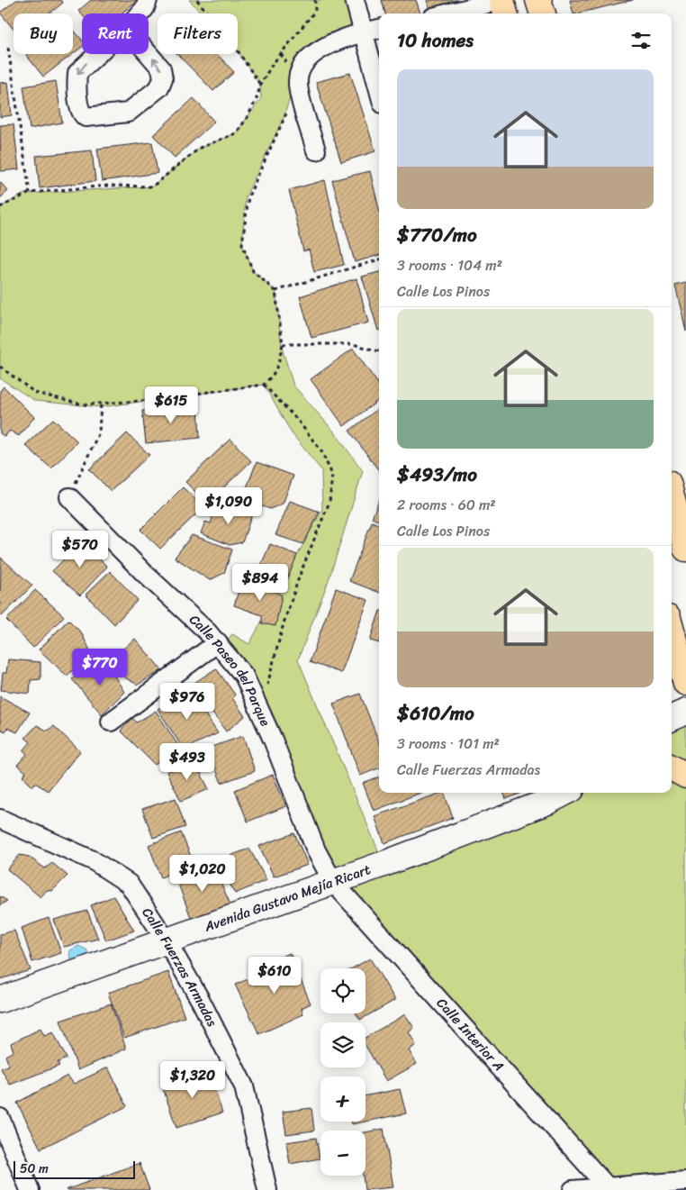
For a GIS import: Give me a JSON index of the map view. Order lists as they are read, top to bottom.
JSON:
{
  "streets": {
    "street": [
      "Calle Paseo del Parque",
      "Avenida Gustavo Mejía Ricart",
      "Calle Fuerzas Armadas",
      "Calle Interior A"
    ]
  },
  "crossings": [
    ["Calle Paseo del Parque", "Avenida Gustavo Mejía Ricart"],
    ["Calle Paseo del Parque", "Calle Interior A"],
    ["Avenida Gustavo Mejía Ricart", "Calle Fuerzas Armadas"],
    ["Avenida Gustavo Mejía Ricart", "Calle Interior A"]
  ],
  "scale_bar": "50 m",
  "page": {
    "chip": ["Buy", "Rent", "Filters"],
    "heading": "10 homes",
    "list": [
      {
        "name": "$770/mo",
        "note": "3 rooms · 104 m² · Calle Los Pinos"
      },
      {
        "name": "$493/mo",
        "note": "2 rooms · 60 m² · Calle Los Pinos"
      },
      {
        "name": "$610/mo",
        "note": "3 rooms · 101 m² · Calle Fuerzas Armadas"
      }
    ],
    "price": [
      "$615",
      "$1,090",
      "$570",
      "$894",
      "$770",
      "$976",
      "$493",
      "$1,020",
      "$610",
      "$1,320"
    ],
    "map_buttons": ["+", "−"],
    "scale": "50 m"
  }
}
